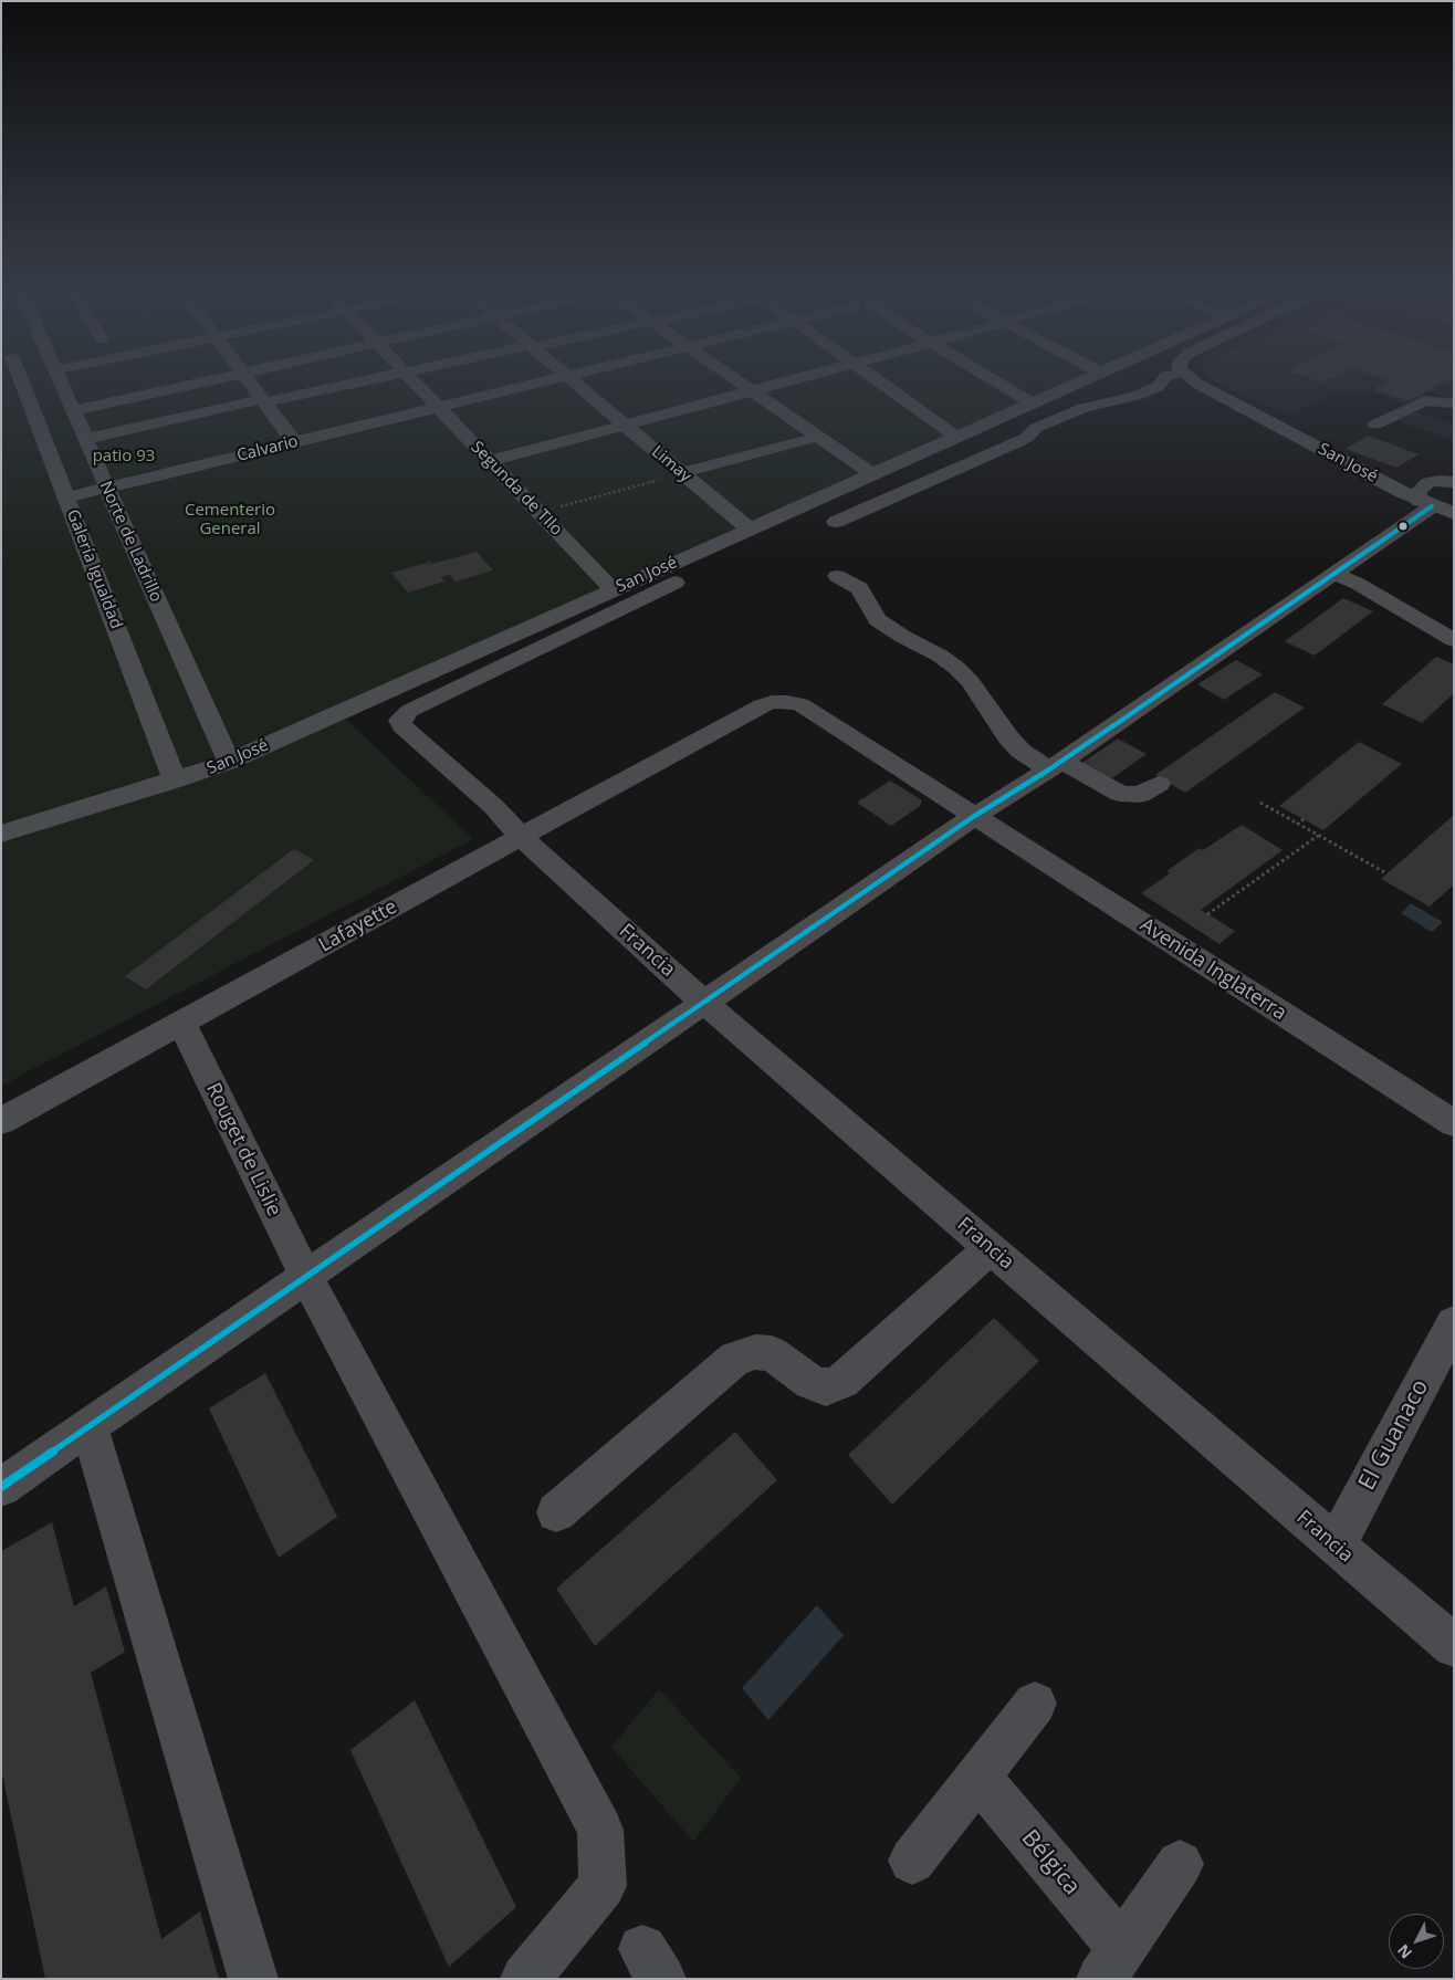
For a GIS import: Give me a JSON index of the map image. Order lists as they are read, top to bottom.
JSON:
{
  "streets": {
    "main road": ["San José"],
    "street": [
      "Calvario",
      "Limay",
      "Segunda de TIlo",
      "Norte de Ladrillo",
      "Galería Igualdad",
      "Lafayette",
      "Francia",
      "Avenida Inglaterra",
      "Rouget de Lislie",
      "El Guanaco",
      "Bélgica"
    ]
  },
  "crossings": [
    ["Calvario", "Segunda de TIlo"],
    ["Calvario", "Norte de Ladrillo"],
    ["Calvario", "Galería Igualdad"],
    ["San José", "Limay"],
    ["San José", "Segunda de TIlo"],
    ["San José", "Norte de Ladrillo"],
    ["San José", "Galería Igualdad"],
    ["Lafayette", "Francia"],
    ["Lafayette", "Avenida Inglaterra"],
    ["Lafayette", "Rouget de Lislie"],
    ["Francia", "El Guanaco"]
  ],
  "parks": ["patio 93", "Cementerio General"],
  "north": "bottom left"
}
